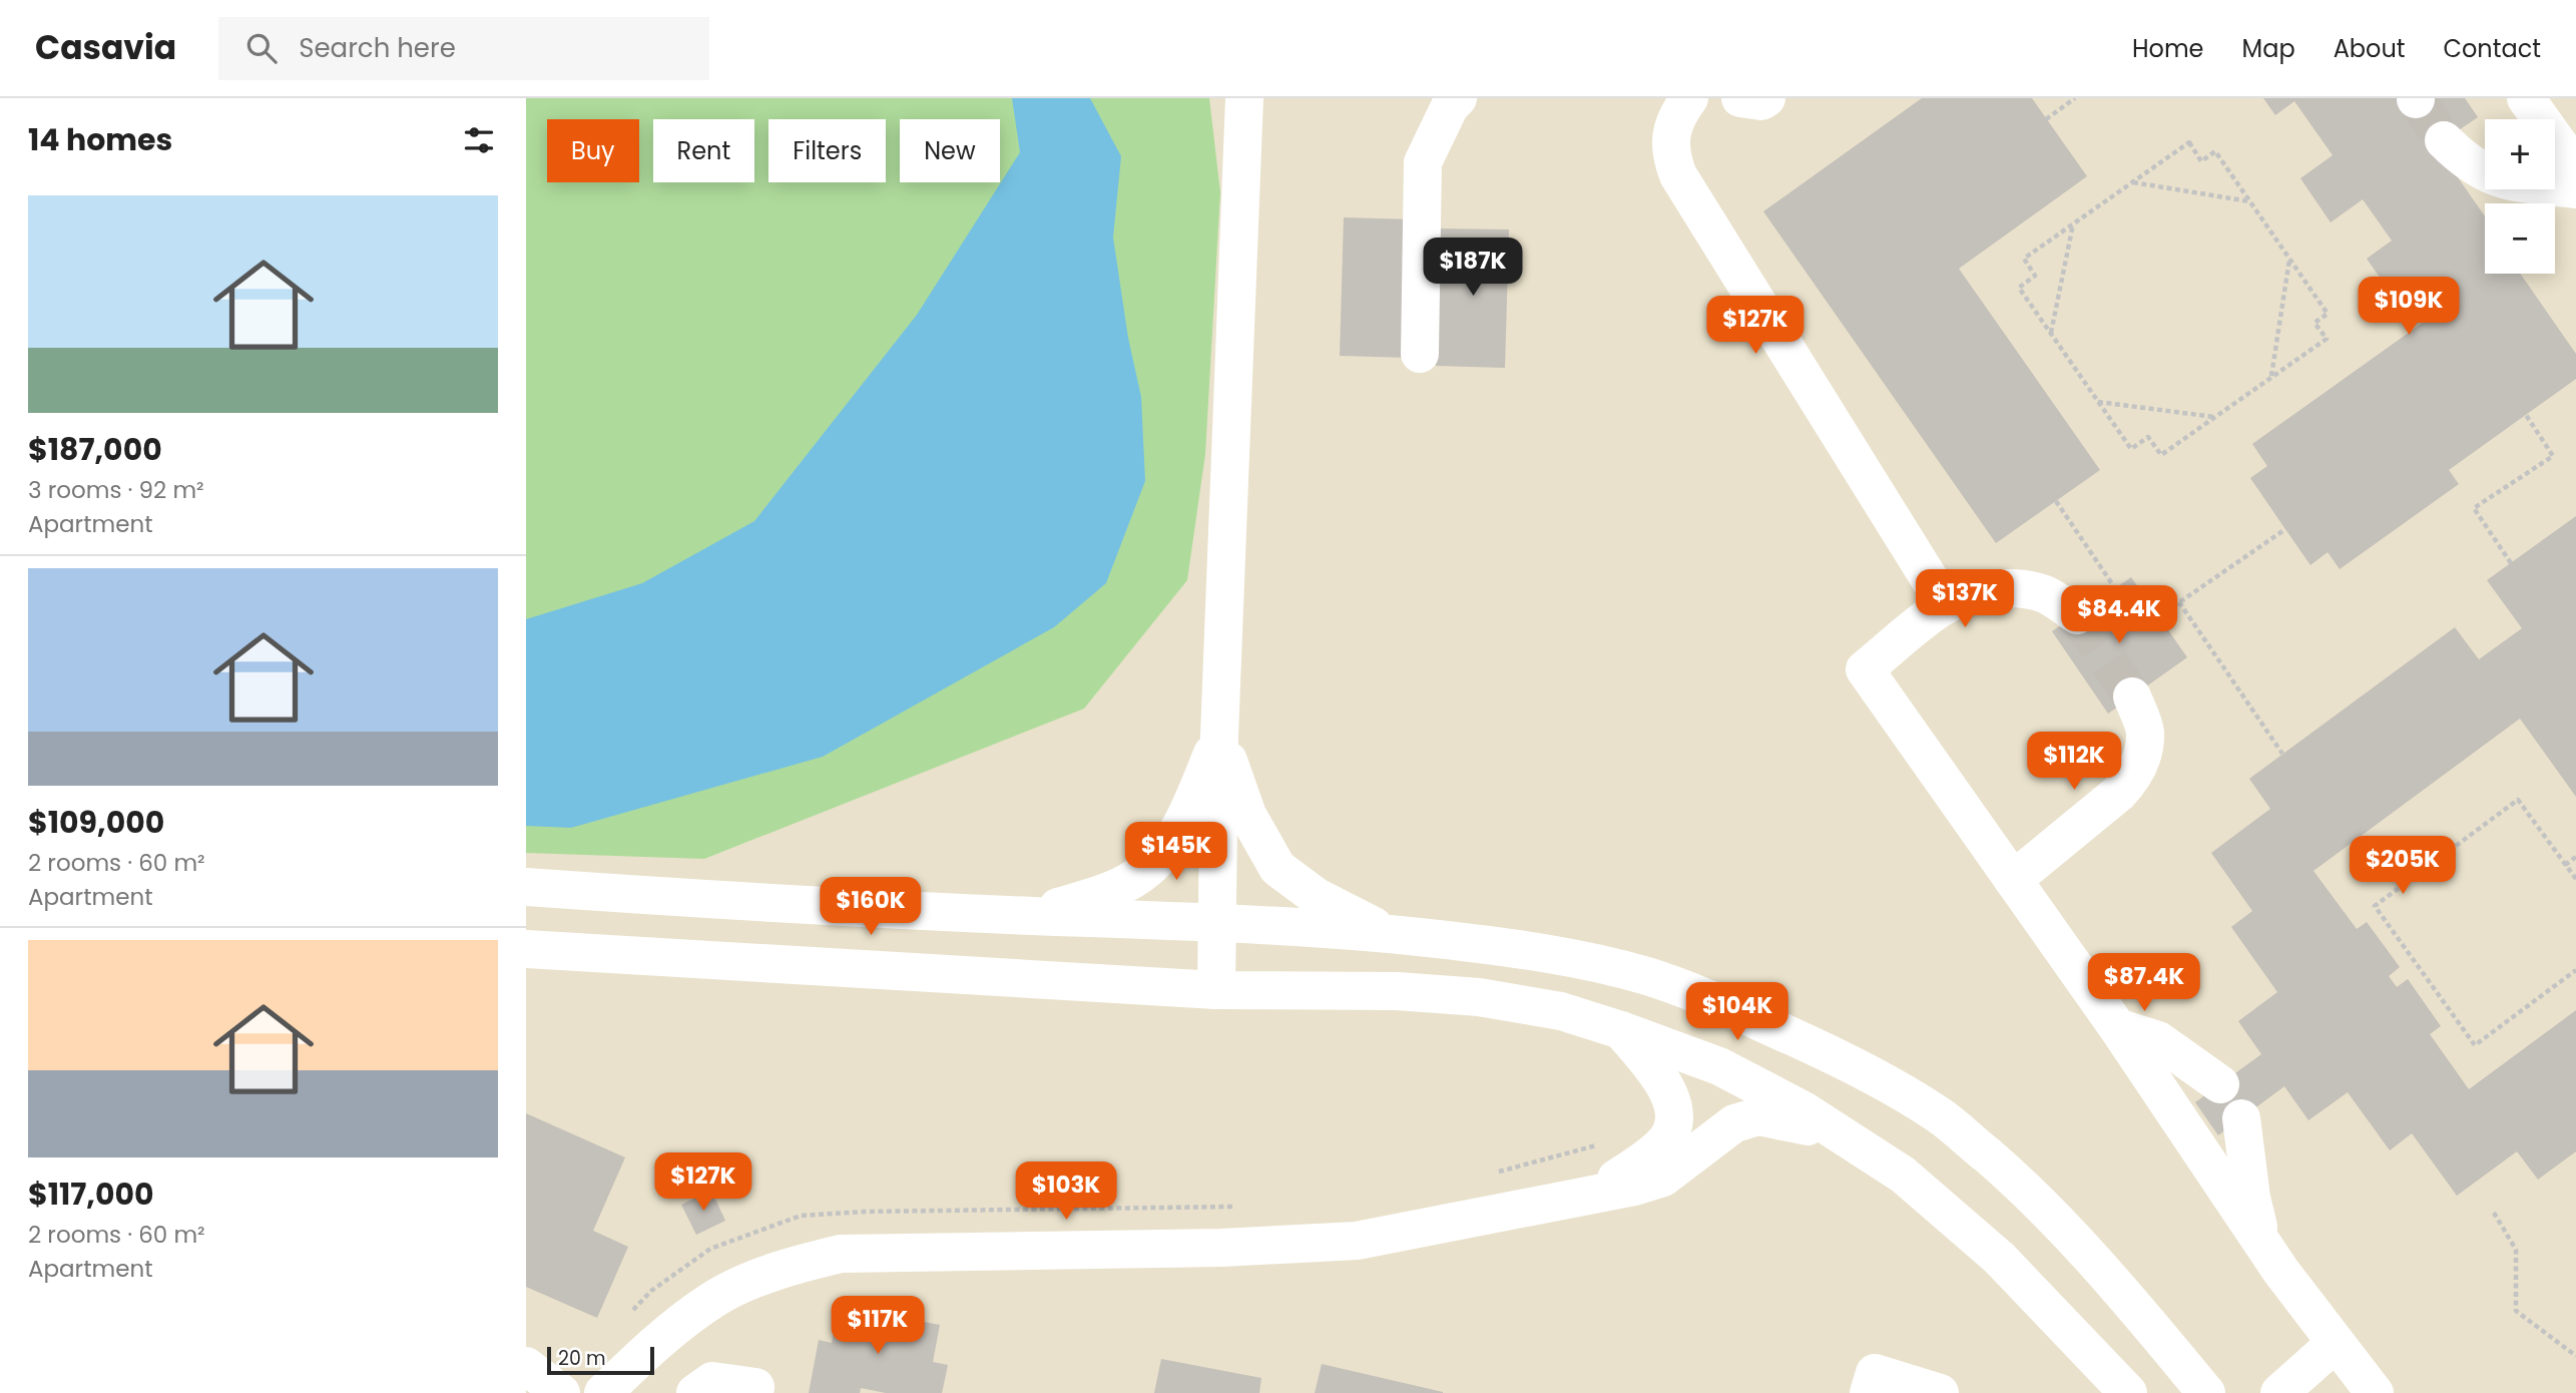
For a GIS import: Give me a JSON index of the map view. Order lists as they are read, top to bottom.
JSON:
{
  "scale_bar": "20 m",
  "page": {
    "header": "Casavia",
    "search": "Search here",
    "nav": [
      "Home",
      "Map",
      "About",
      "Contact"
    ],
    "heading": "14 homes",
    "map_buttons": ["+", "−"],
    "chip": [
      "Buy",
      "Rent",
      "Filters",
      "New"
    ],
    "list": [
      {
        "name": "$187,000",
        "note": "3 rooms · 92 m² · Apartment"
      },
      {
        "name": "$109,000",
        "note": "2 rooms · 60 m² · Apartment"
      },
      {
        "name": "$117,000",
        "note": "2 rooms · 60 m² · Apartment"
      }
    ],
    "price": [
      "$187K",
      "$109K",
      "$127K",
      "$137K",
      "$84.4K",
      "$112K",
      "$145K",
      "$205K",
      "$160K",
      "$87.4K",
      "$104K",
      "$127K",
      "$103K",
      "$117K"
    ],
    "scale": "20 m"
  }
}
